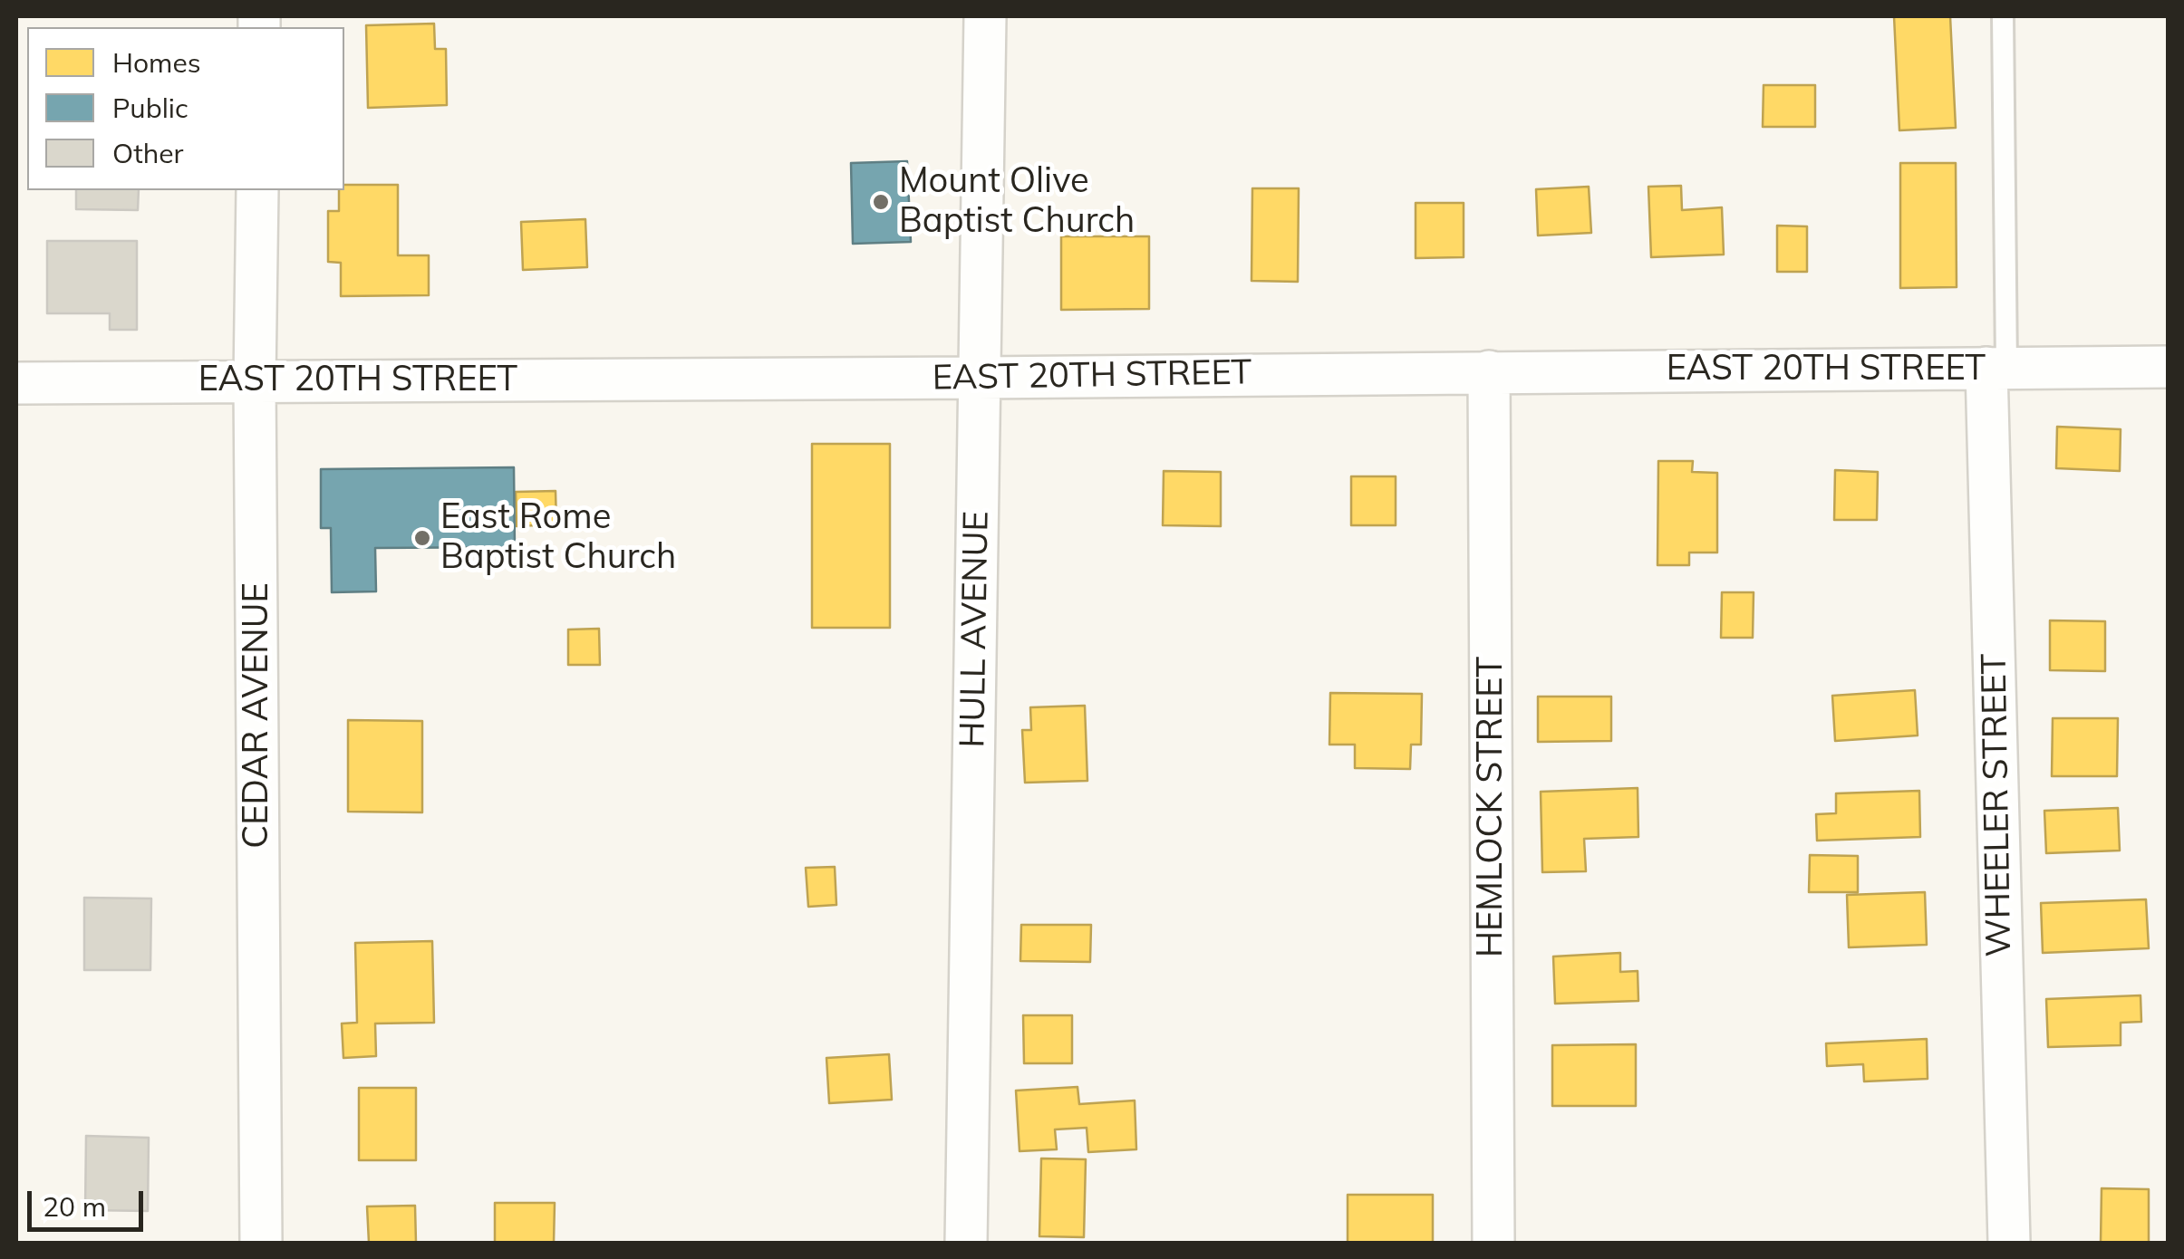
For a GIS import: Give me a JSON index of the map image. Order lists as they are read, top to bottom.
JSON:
{
  "streets": {
    "street": [
      "EAST 20TH STREET",
      "HULL AVENUE",
      "CEDAR AVENUE",
      "WHEELER STREET",
      "HEMLOCK STREET"
    ]
  },
  "crossings": [
    ["EAST 20TH STREET", "HULL AVENUE"],
    ["EAST 20TH STREET", "CEDAR AVENUE"],
    ["EAST 20TH STREET", "WHEELER STREET"],
    ["EAST 20TH STREET", "HEMLOCK STREET"]
  ],
  "places": ["Mount Olive Baptist Church", "East Rome Baptist Church"],
  "legend": ["Homes", "Public", "Other"],
  "scale_bar": "20 m"
}
